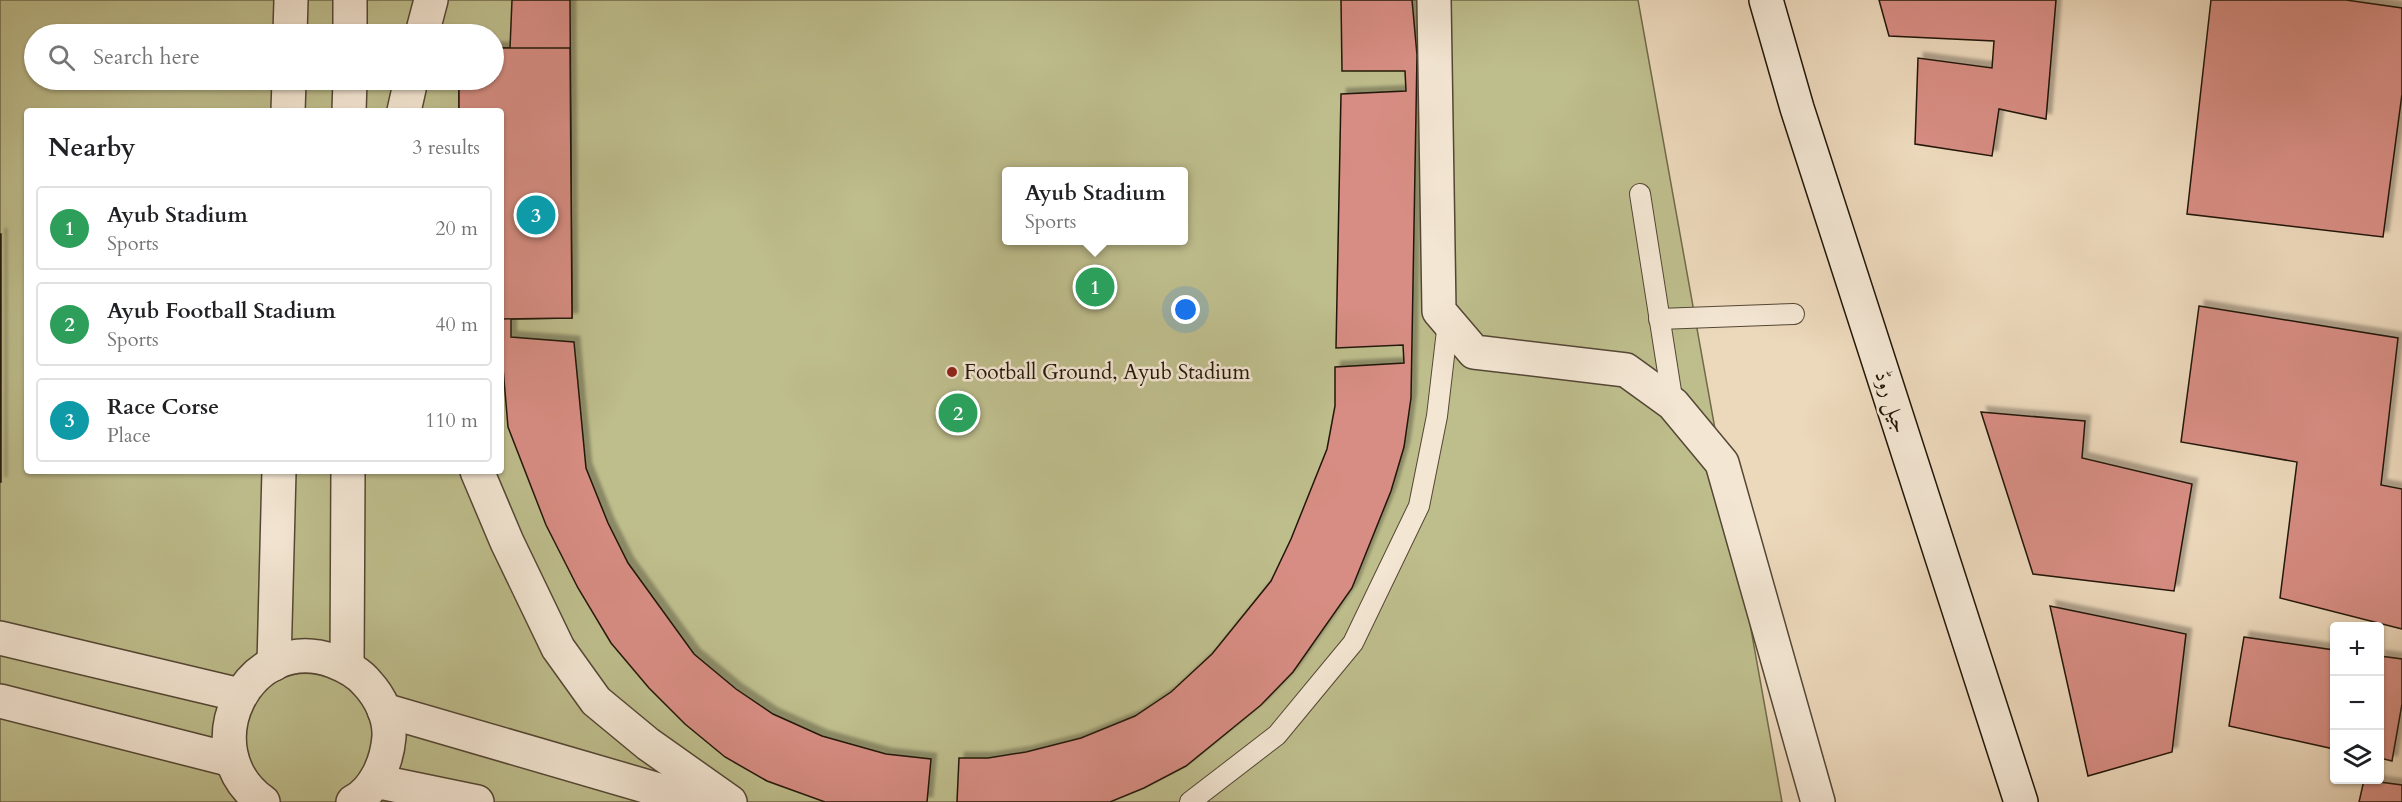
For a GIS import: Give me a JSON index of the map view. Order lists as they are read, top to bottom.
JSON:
{
  "streets": {
    "street": ["جیل روڈ"]
  },
  "places": ["Football Ground, Ayub Stadium"],
  "page": {
    "search": "Search here",
    "heading": ["Nearby", "3 results"],
    "popup": ["Ayub Stadium", "Sports"],
    "list": [
      {
        "mark": "1",
        "name": "Ayub Stadium",
        "note": "Sports",
        "value": "20 m"
      },
      {
        "mark": "2",
        "name": "Ayub Football Stadium",
        "note": "Sports",
        "value": "40 m"
      },
      {
        "mark": "3",
        "name": "Race Corse",
        "note": "Place",
        "value": "110 m"
      }
    ],
    "pins": ["3", "1", "2"],
    "map_buttons": ["+", "−"]
  }
}
